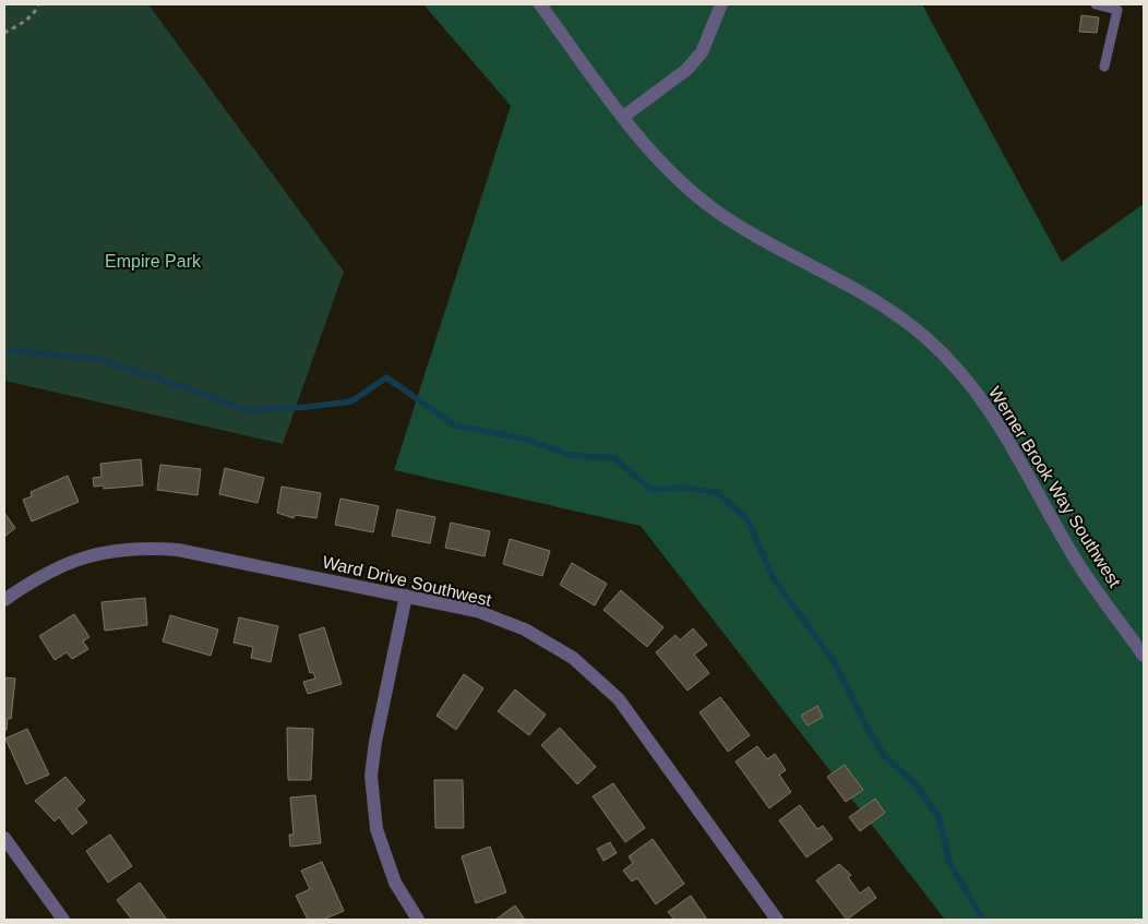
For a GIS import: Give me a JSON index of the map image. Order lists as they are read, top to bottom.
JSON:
{
  "streets": {
    "street": ["Werner Brook Way Southwest", "Ward Drive Southwest"]
  },
  "parks": ["Empire Park"]
}
